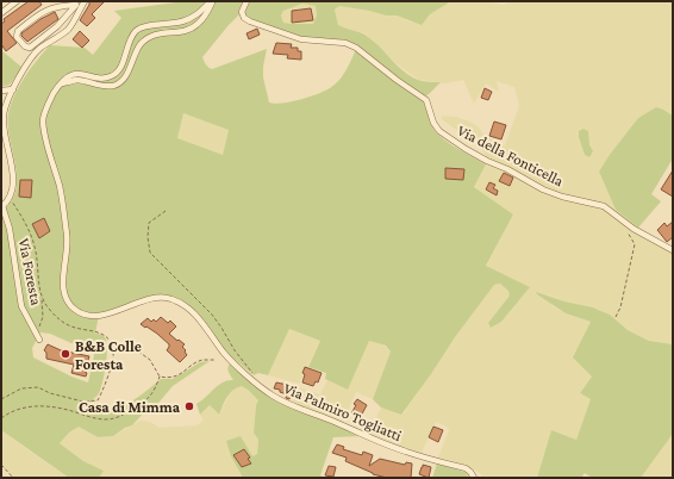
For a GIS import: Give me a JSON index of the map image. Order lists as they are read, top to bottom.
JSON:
{
  "streets": {
    "street": ["Via della Fonticella", "Via Foresta", "Via Palmiro Togliatti"]
  },
  "places": ["B&B Colle Foresta", "Casa di Mimma"]
}
